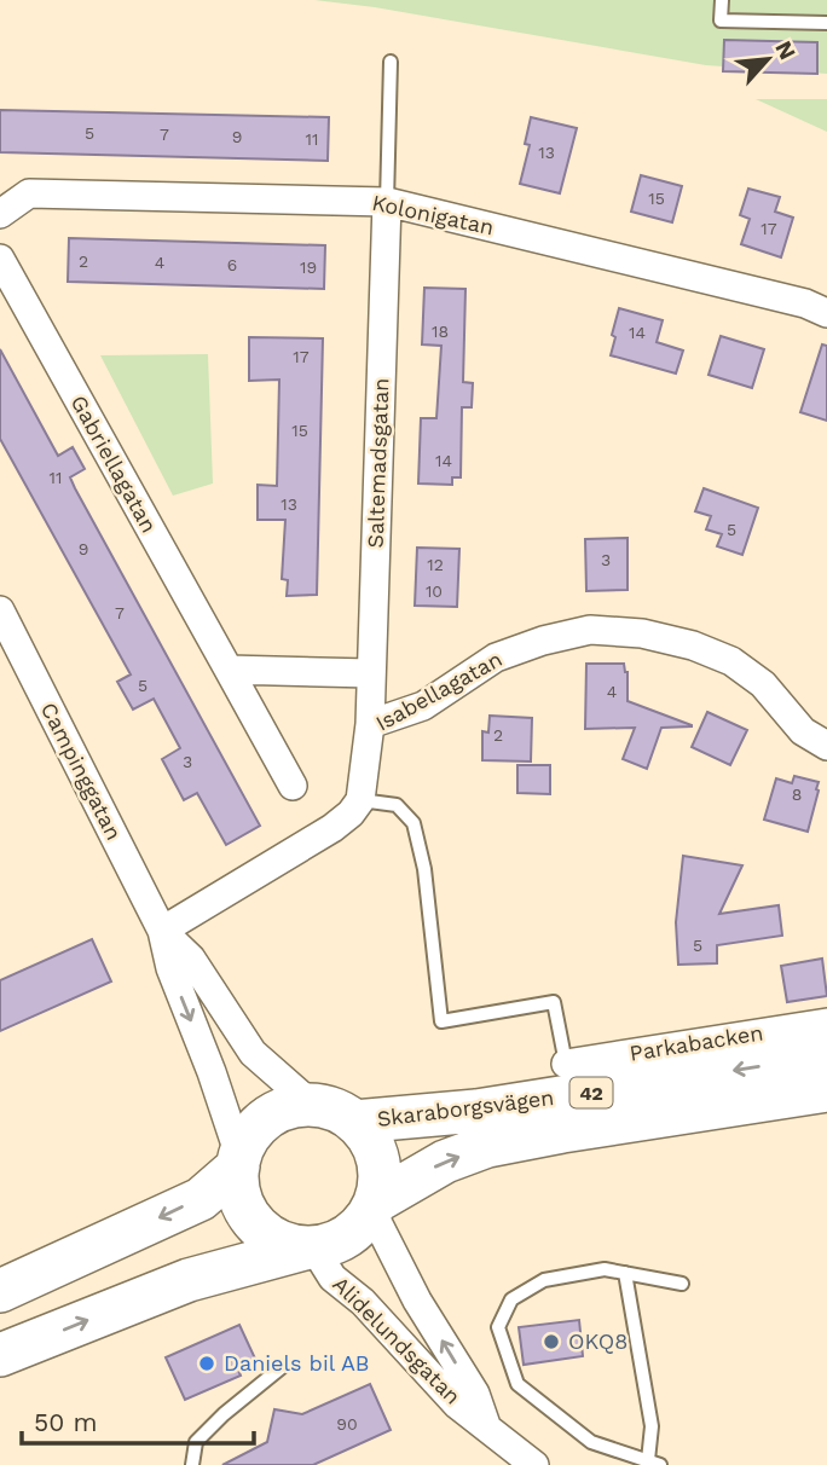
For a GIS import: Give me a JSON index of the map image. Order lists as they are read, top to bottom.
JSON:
{
  "streets": {
    "main road": ["42", "Skaraborgsvägen"],
    "street": [
      "Kolonigatan",
      "Saltemadsgatan",
      "Gabriellagatan",
      "Isabellagatan",
      "Campinggatan",
      "Parkabacken",
      "Alidelundsgatan"
    ]
  },
  "crossings": [
    ["Kolonigatan", "Saltemadsgatan"],
    ["Saltemadsgatan", "Isabellagatan"],
    ["Campinggatan", "42"],
    ["Campinggatan", "Skaraborgsvägen"],
    ["Campinggatan", "Alidelundsgatan"],
    ["42", "Skaraborgsvägen"],
    ["42", "Alidelundsgatan"],
    ["Skaraborgsvägen", "Alidelundsgatan"]
  ],
  "places": ["OKQ8", "Daniels bil AB"],
  "house_numbers": [
    "5",
    "7",
    "9",
    "11",
    "13",
    "15",
    "17",
    "2",
    "4",
    "6",
    "19",
    "18",
    "14",
    "17",
    "15",
    "14",
    "11",
    "13",
    "5",
    "9",
    "3",
    "12",
    "10",
    "7",
    "5",
    "4",
    "2",
    "3",
    "8",
    "5",
    "90"
  ],
  "scale_bar": "50 m",
  "north": "top right"
}
